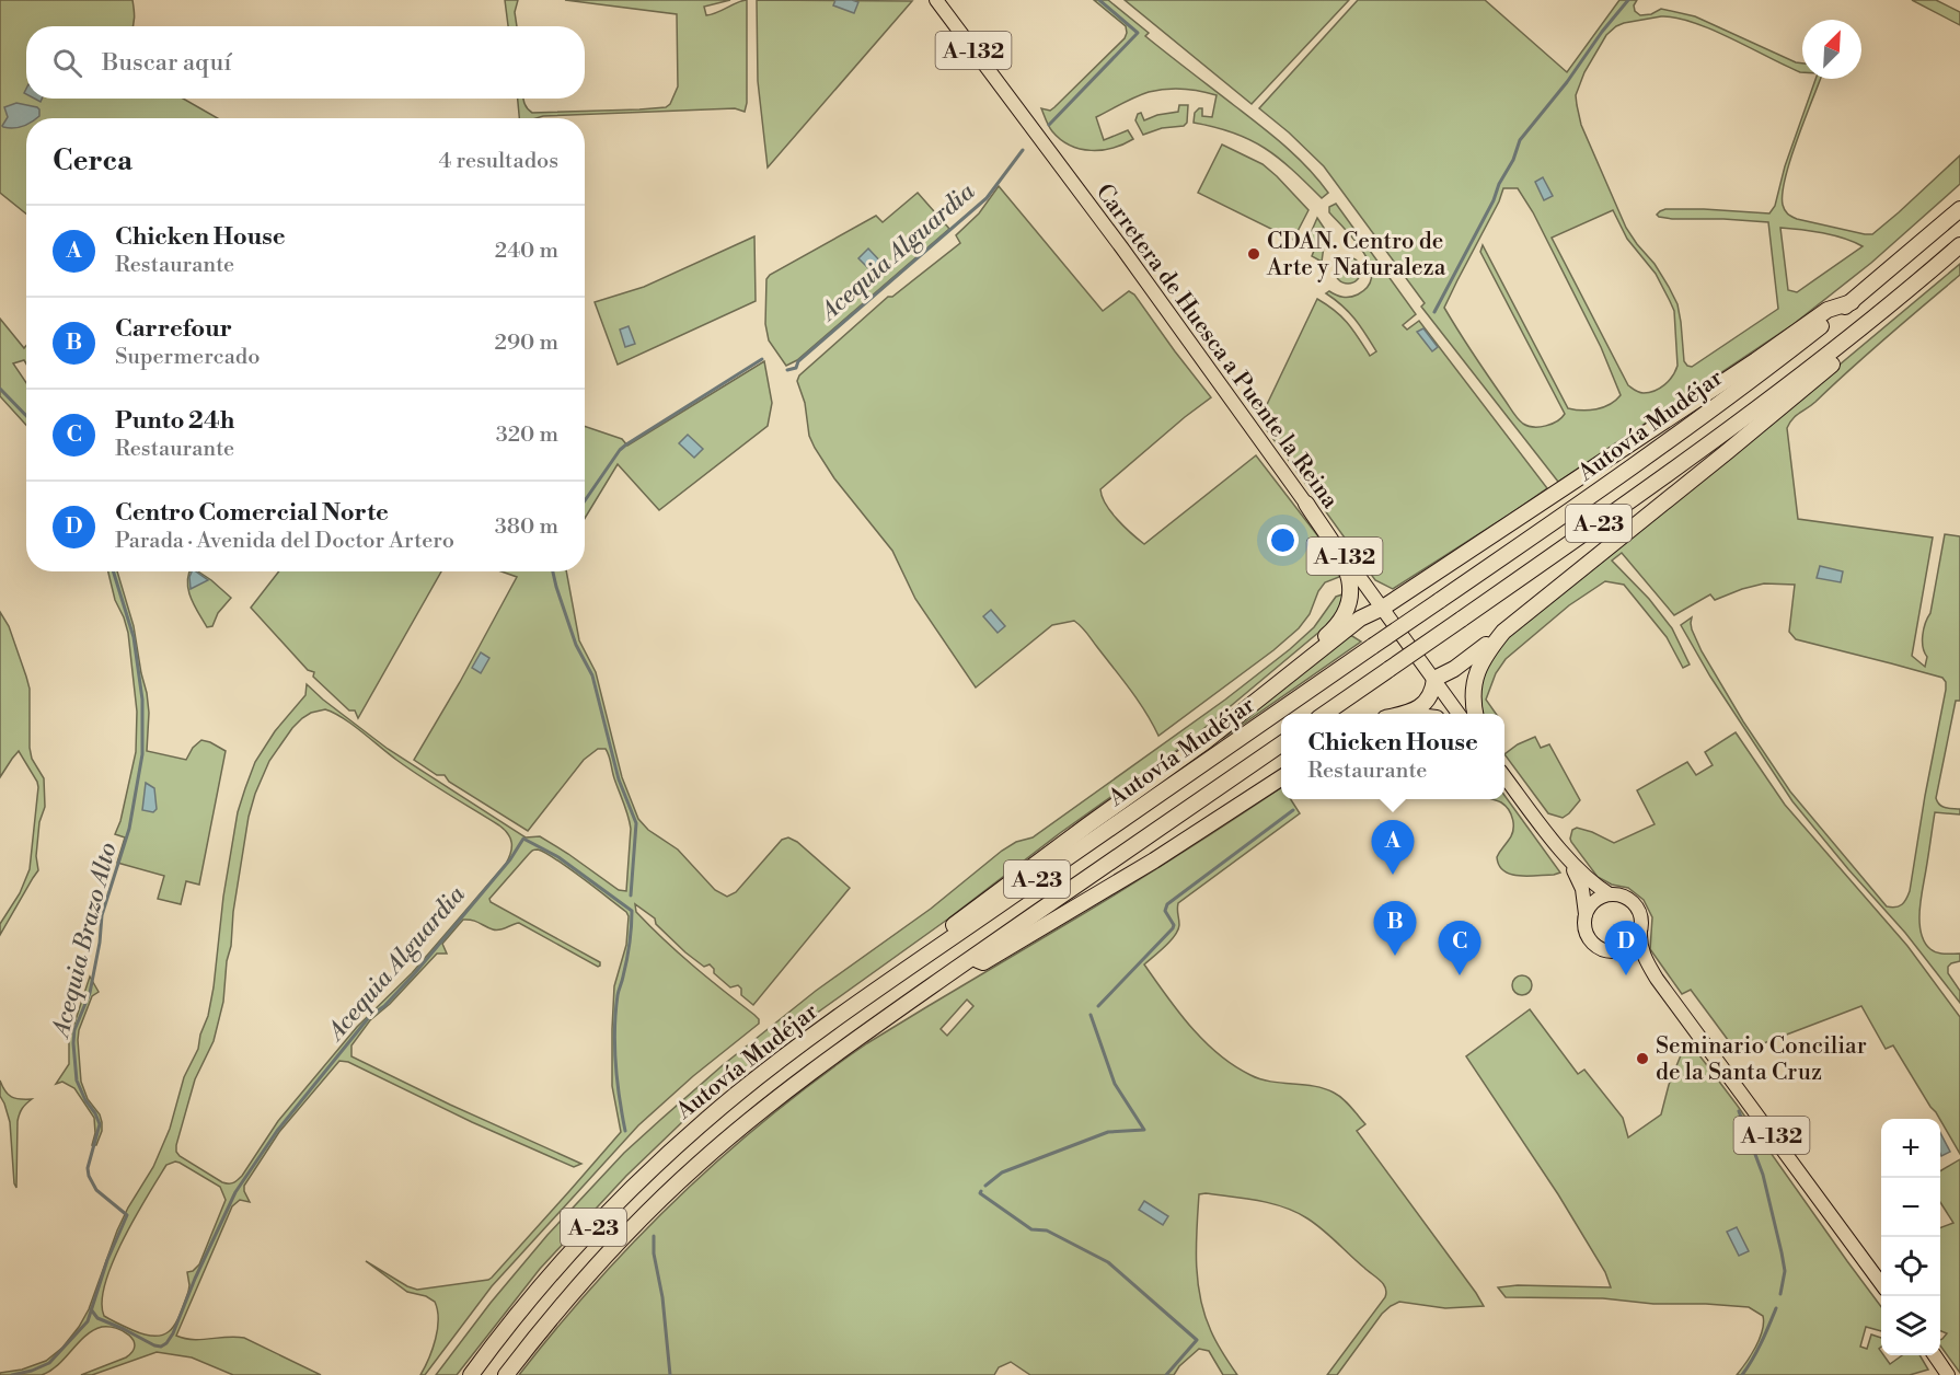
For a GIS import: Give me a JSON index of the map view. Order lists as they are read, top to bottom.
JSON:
{
  "streets": {
    "highway": ["Autovía Mudéjar", "A-23"],
    "main road": ["A-132", "Carretera de Huesca a Puente la Reina"]
  },
  "water": ["Acequia Alguardia", "Acequia Brazo Alto"],
  "places": ["CDAN. Centro de Arte y Naturaleza", "Seminario Conciliar de la Santa Cruz"],
  "north": "top right",
  "page": {
    "search": "Buscar aquí",
    "heading": ["Cerca", "4 resultados"],
    "list": [
      {
        "mark": "A",
        "name": "Chicken House",
        "note": "Restaurante",
        "value": "240 m"
      },
      {
        "mark": "B",
        "name": "Carrefour",
        "note": "Supermercado",
        "value": "290 m"
      },
      {
        "mark": "C",
        "name": "Punto 24h",
        "note": "Restaurante",
        "value": "320 m"
      },
      {
        "mark": "D",
        "name": "Centro Comercial Norte",
        "note": "Parada · Avenida del Doctor Artero",
        "value": "380 m"
      }
    ],
    "popup": ["Chicken House", "Restaurante"],
    "pins": [
      "A",
      "B",
      "C",
      "D"
    ],
    "map_buttons": ["+", "−"]
  }
}
